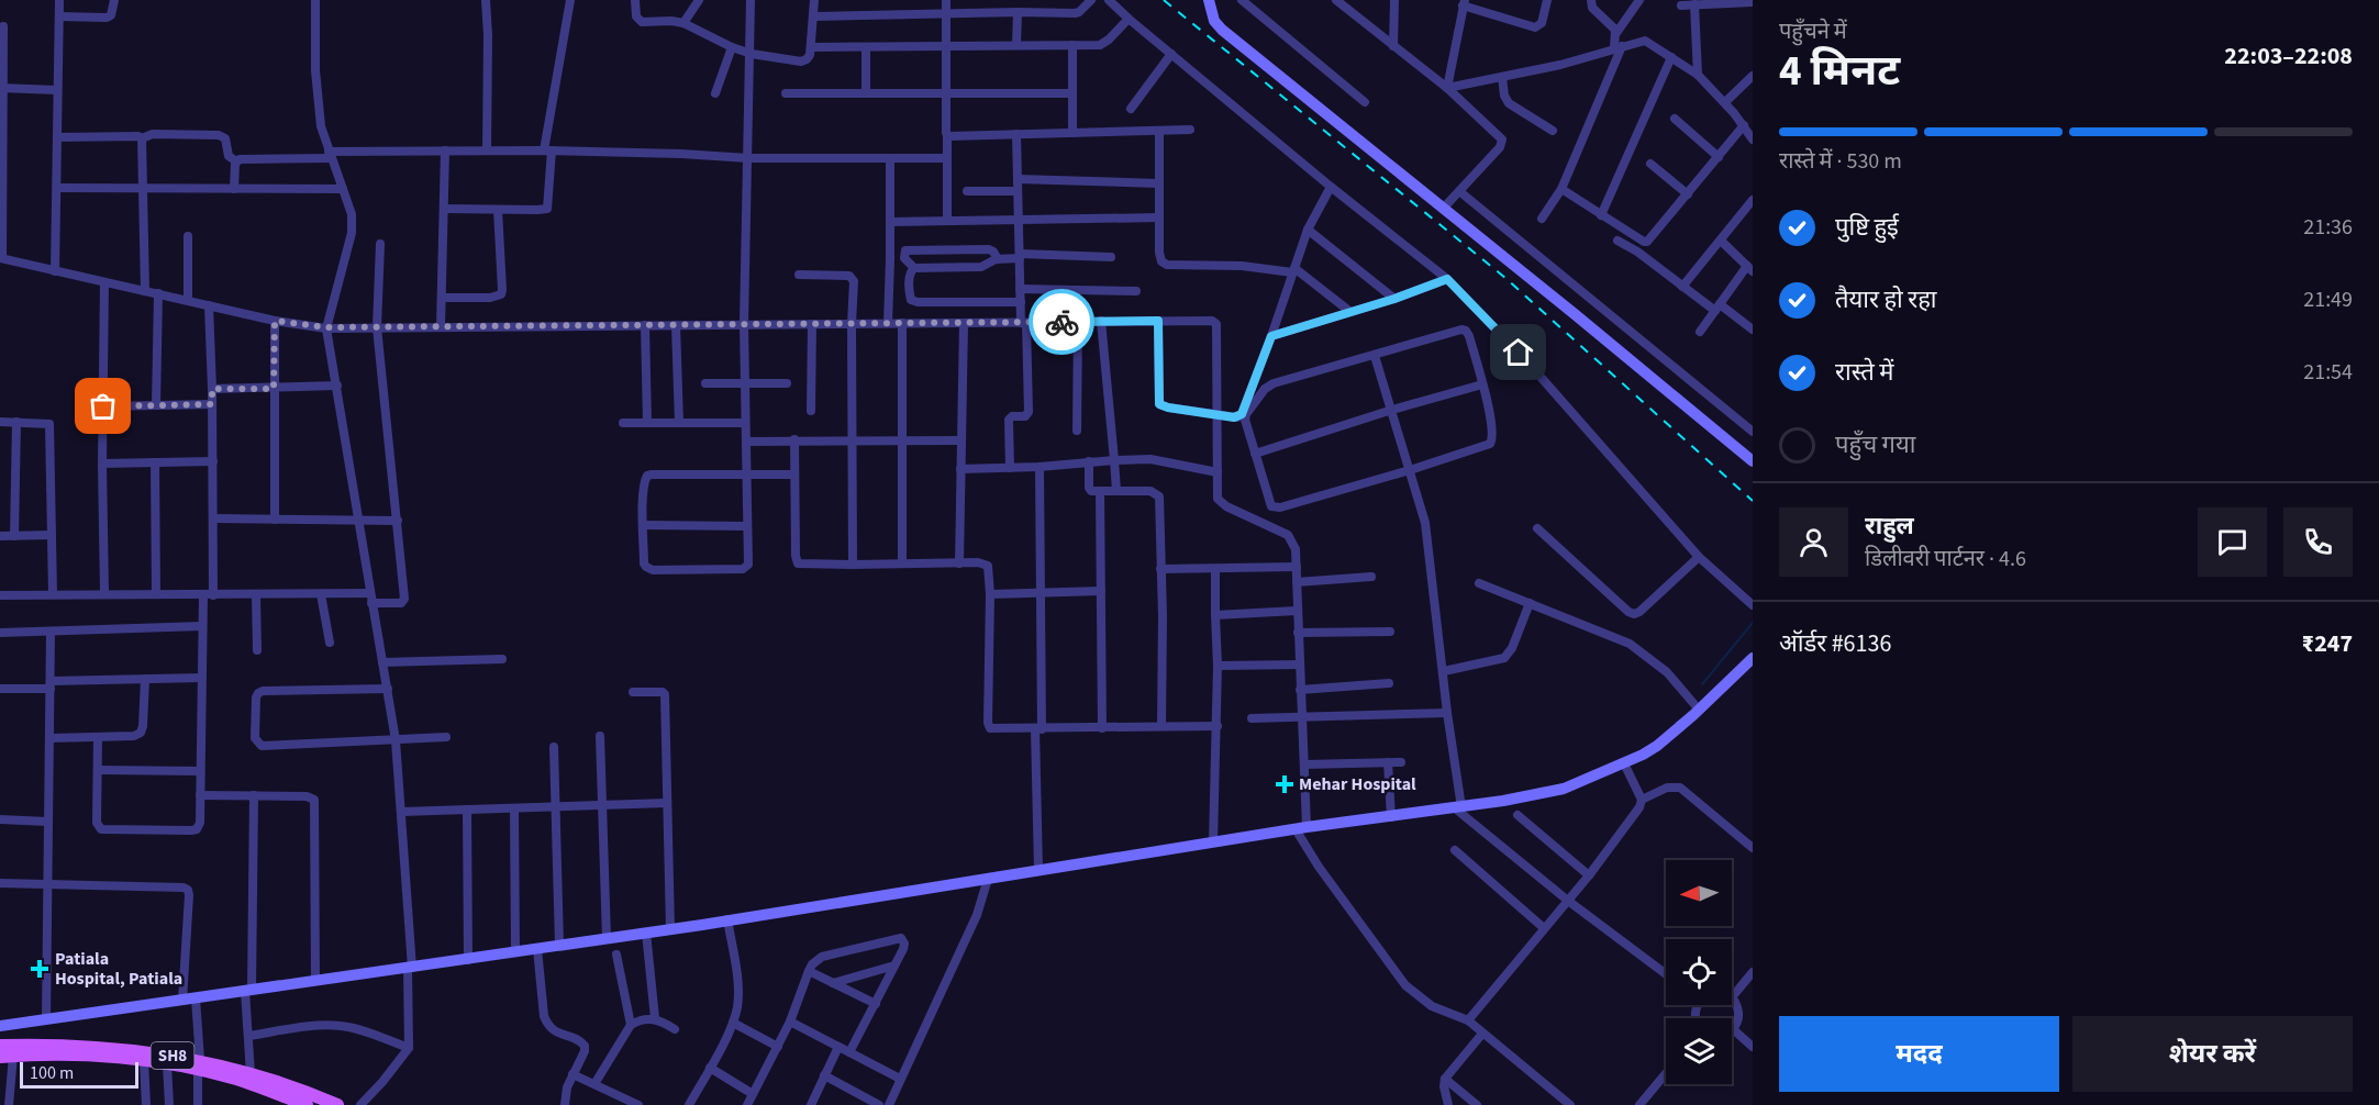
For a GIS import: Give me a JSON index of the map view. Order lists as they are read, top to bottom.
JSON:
{
  "streets": {
    "main road": ["SH8"]
  },
  "places": {
    "health": ["Mehar Hospital", "Patiala Hospital, Patiala"]
  },
  "scale_bar": "100 m",
  "north": "left",
  "page": {
    "heading": ["4 मिनट", "पहुँचने में", "22:03–22:08"],
    "panel": [
      "राहुल",
      "डिलीवरी पार्टनर · 4.6",
      "ऑर्डर #6136",
      "₹247"
    ],
    "bar": "रास्ते में · 530 m",
    "list": [
      ["पुष्टि हुई", "21:36"],
      ["तैयार हो रहा", "21:49"],
      ["रास्ते में", "21:54"],
      "पहुँच गया"
    ],
    "buttons": ["मदद", "शेयर करें"],
    "scale": "100 m"
  }
}
